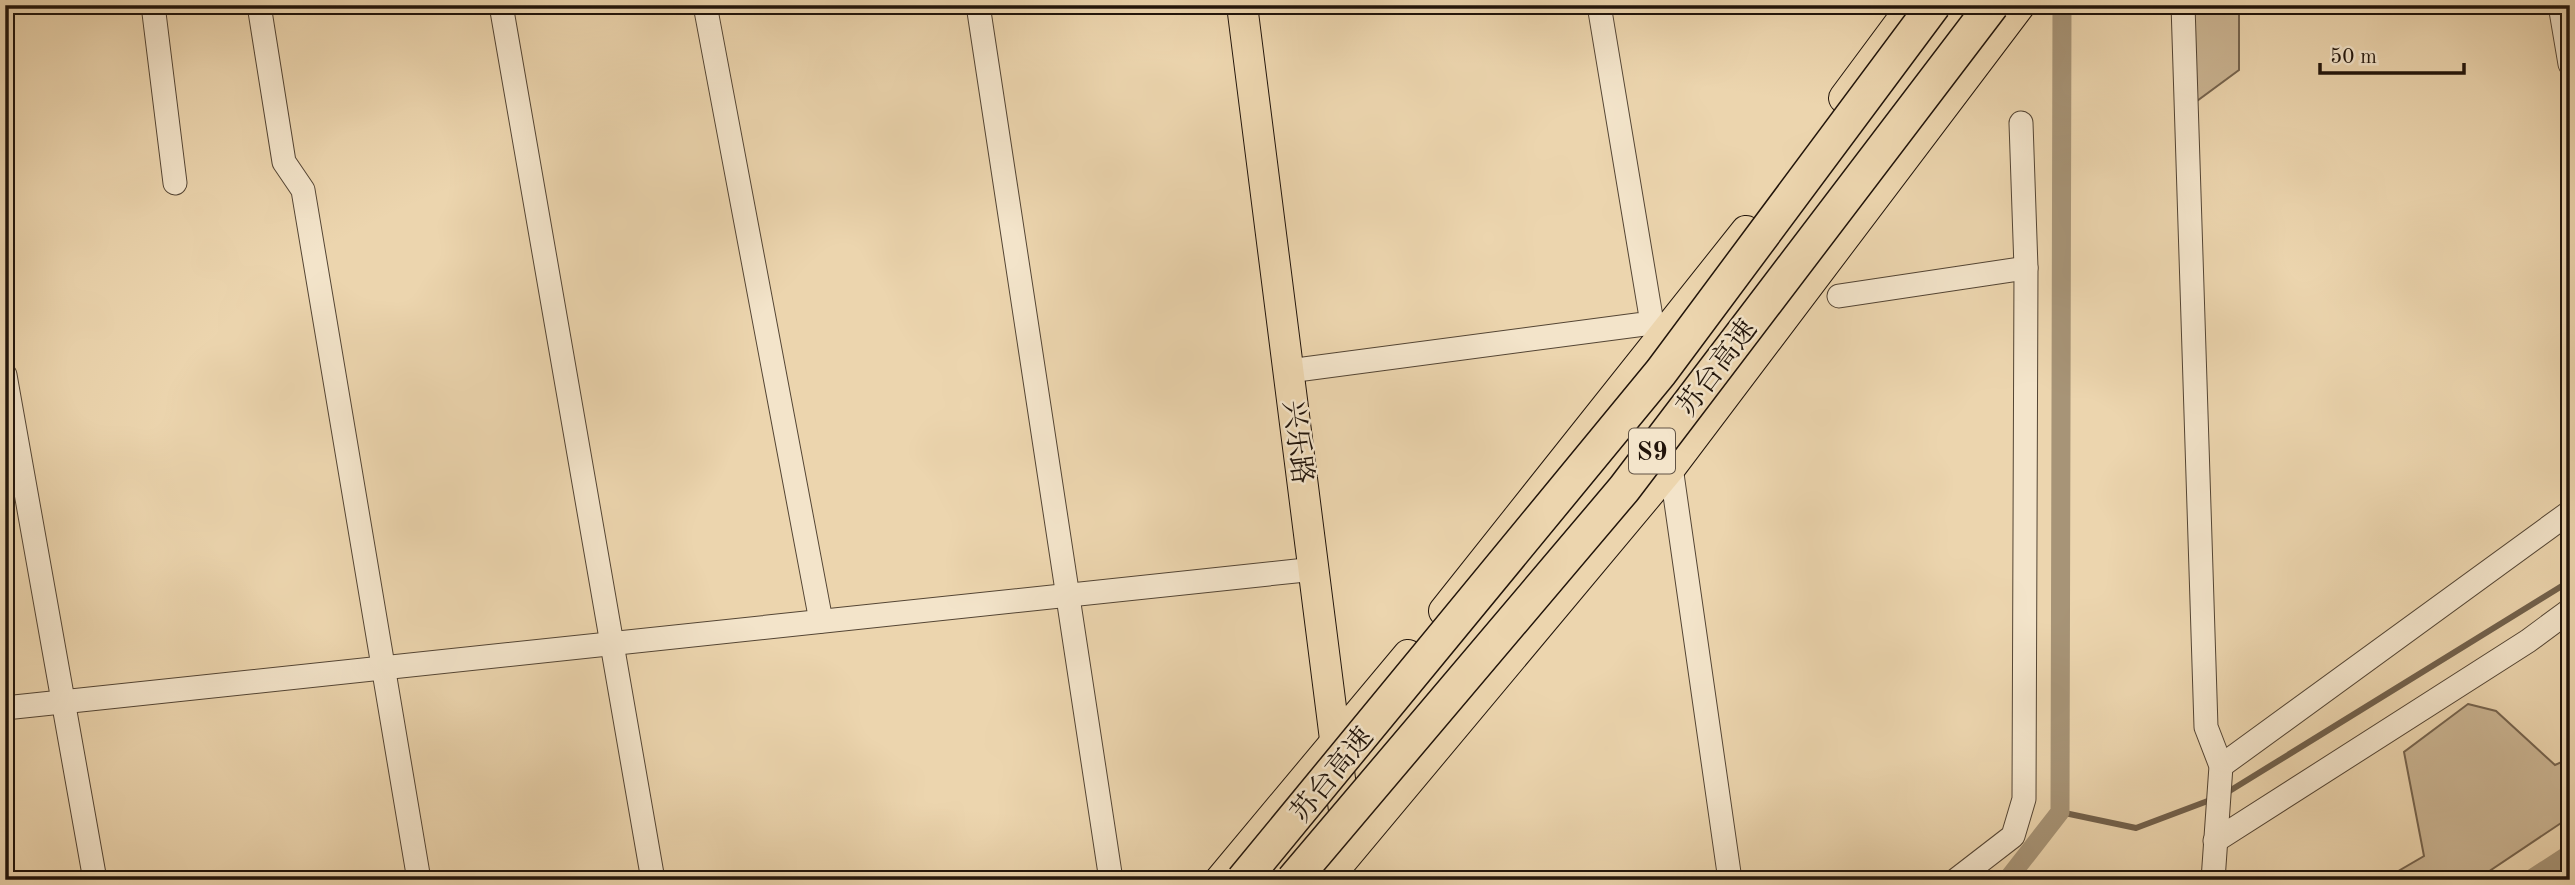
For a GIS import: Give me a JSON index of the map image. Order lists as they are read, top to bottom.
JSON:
{
  "streets": {
    "highway": ["苏台高速", "S9"],
    "main road": ["兴乐路"]
  },
  "scale_bar": "50 m"
}
